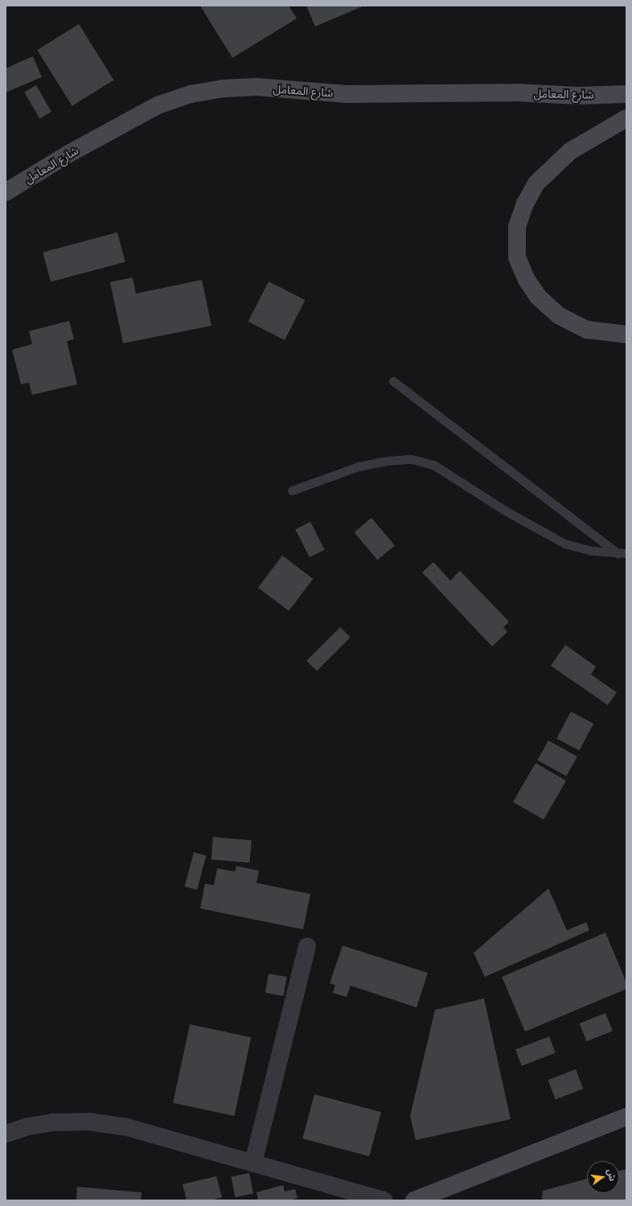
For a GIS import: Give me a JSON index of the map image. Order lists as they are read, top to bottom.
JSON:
{
  "streets": {
    "street": ["شارع المعامل"]
  },
  "north": "right"
}
